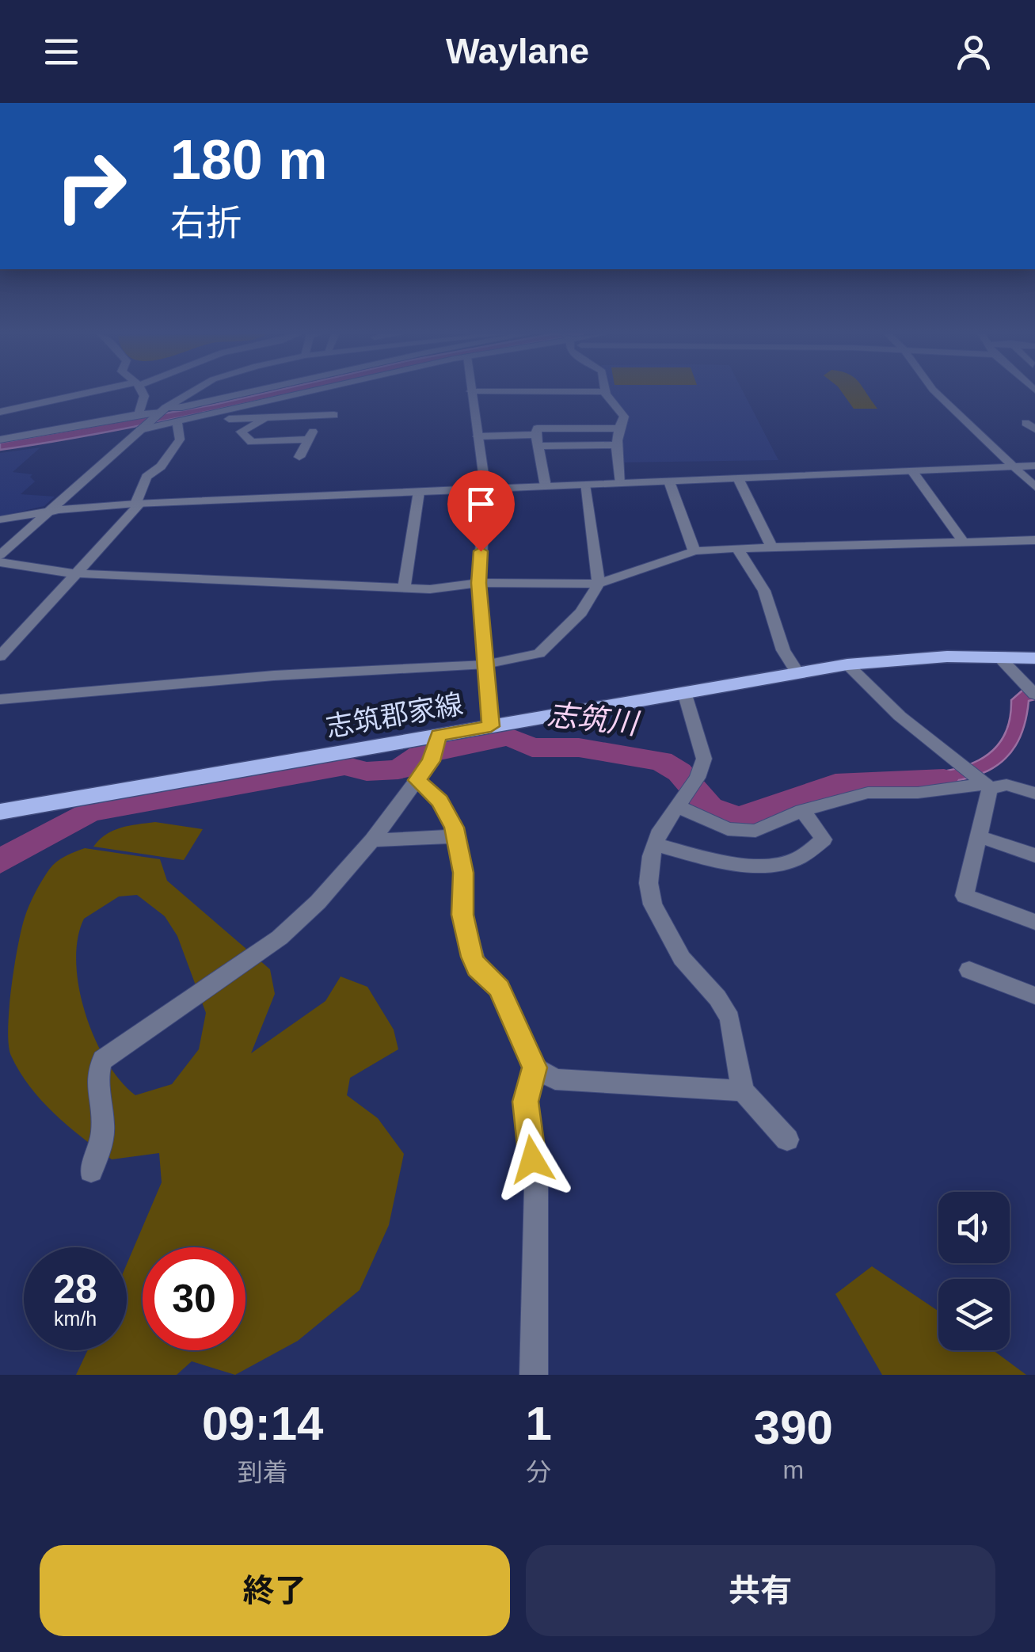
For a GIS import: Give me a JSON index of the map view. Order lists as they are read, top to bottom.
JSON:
{
  "streets": {
    "main road": ["志筑郡家線"]
  },
  "water": ["志筑川"],
  "page": {
    "header": "Waylane",
    "turn": ["180 m", "右折"],
    "speed": "28 km/h",
    "limit": "30",
    "eta": [
      "09:14",
      "到着",
      "1",
      "分",
      "390",
      "m"
    ],
    "buttons": ["終了", "共有"]
  }
}
